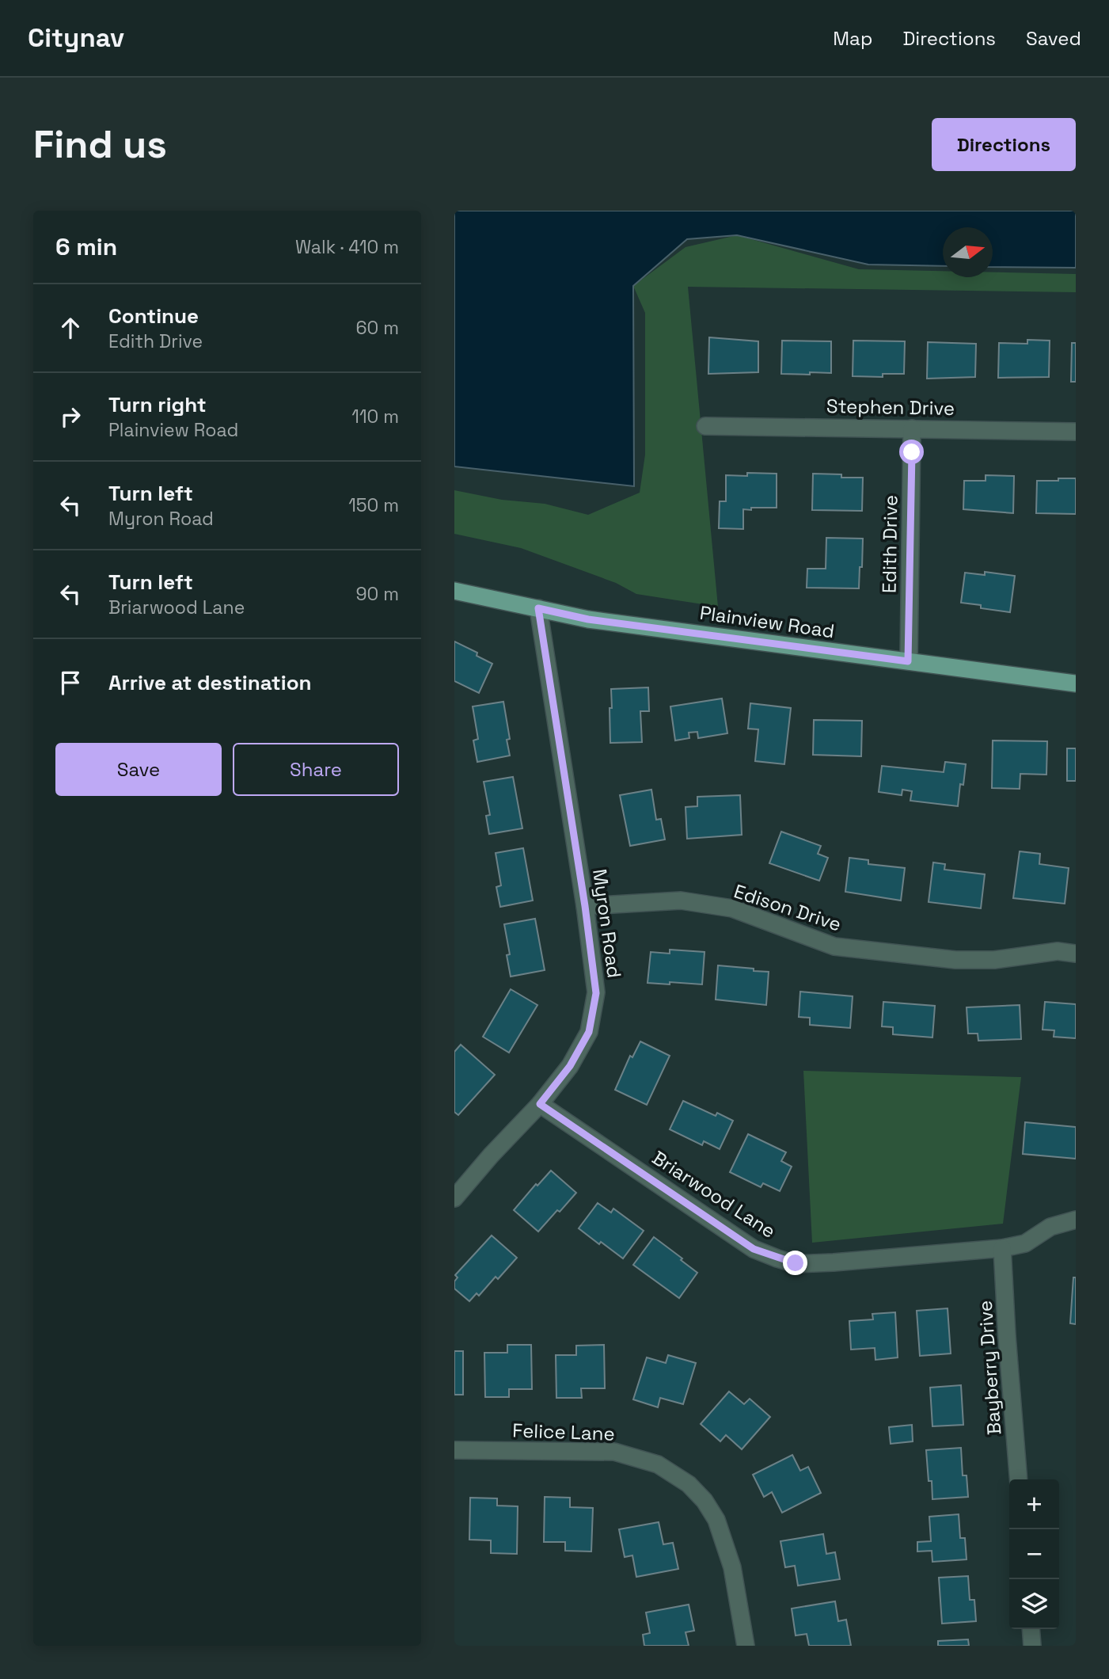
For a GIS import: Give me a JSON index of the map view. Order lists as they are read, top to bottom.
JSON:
{
  "streets": {
    "main road": ["Plainview Road"],
    "street": [
      "Stephen Drive",
      "Edith Drive",
      "Edison Drive",
      "Myron Road",
      "Briarwood Lane",
      "Bayberry Drive",
      "Felice Lane"
    ]
  },
  "crossings": [
    ["Stephen Drive", "Edith Drive"],
    ["Edith Drive", "Plainview Road"],
    ["Plainview Road", "Myron Road"],
    ["Edison Drive", "Myron Road"],
    ["Myron Road", "Briarwood Lane"],
    ["Briarwood Lane", "Bayberry Drive"]
  ],
  "north": "right",
  "page": {
    "header": "Citynav",
    "nav": ["Map", "Directions", "Saved"],
    "buttons": [
      "Directions",
      ["Save", "Share"]
    ],
    "title": "Find us",
    "heading": ["6 min", "Walk · 410 m"],
    "list": [
      ["Continue", "Edith Drive", "60 m"],
      ["Turn right", "Plainview Road", "110 m"],
      ["Turn left", "Myron Road", "150 m"],
      ["Turn left", "Briarwood Lane", "90 m"],
      "Arrive at destination"
    ],
    "map_buttons": ["+", "−"]
  }
}
